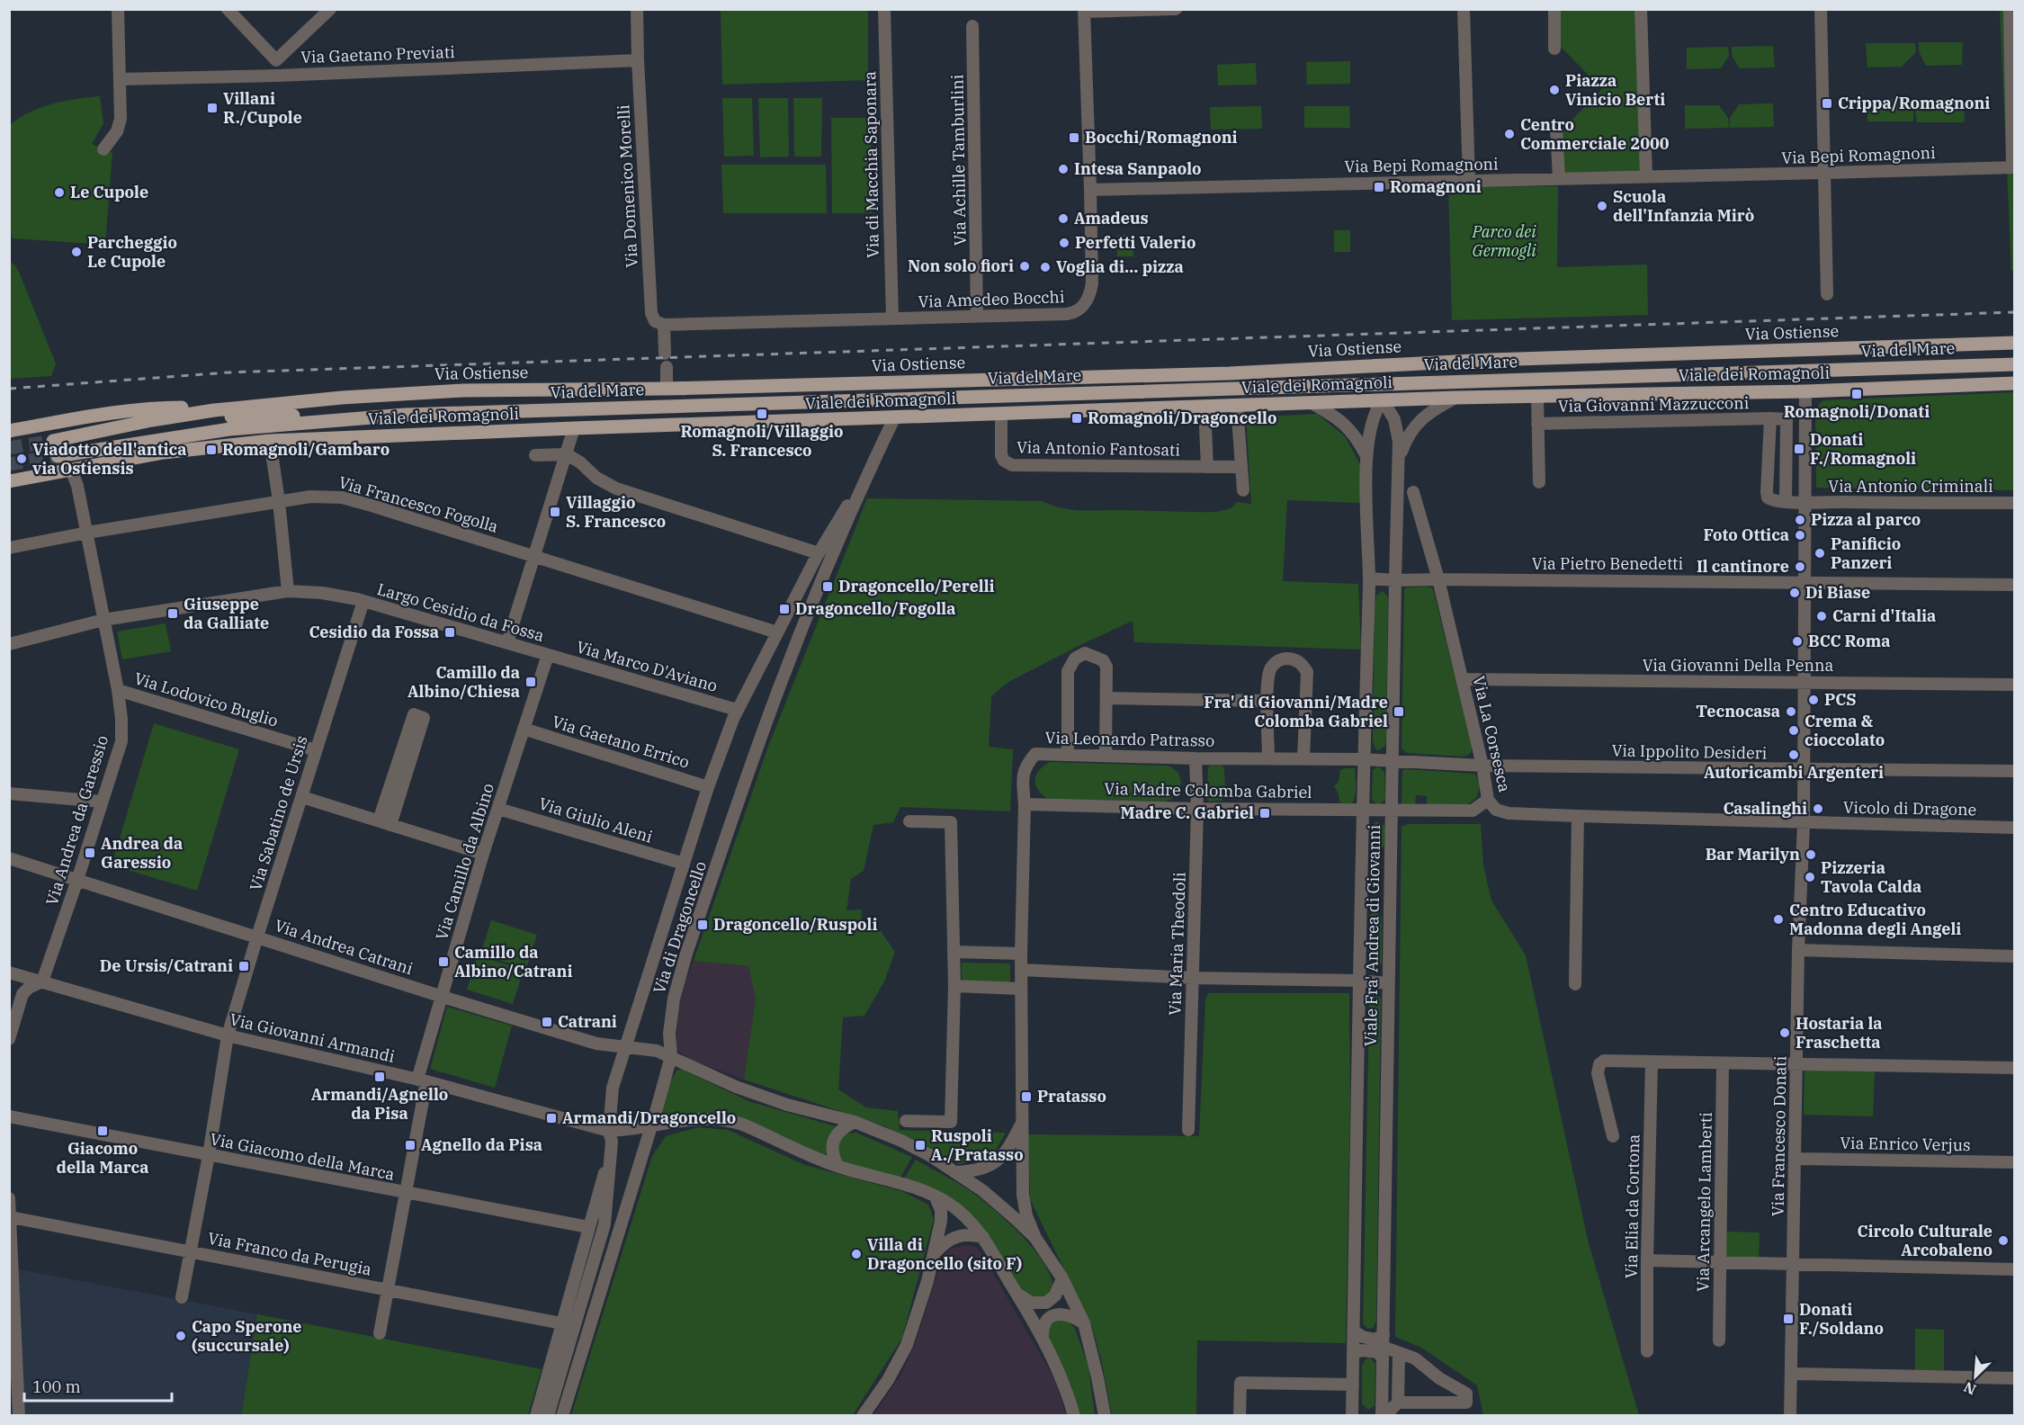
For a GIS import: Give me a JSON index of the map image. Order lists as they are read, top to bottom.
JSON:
{
  "streets": {
    "main road": ["Via Ostiense", "Via del Mare", "Viale dei Romagnoli"],
    "street": [
      "Via Gaetano Previati",
      "Via Bepi Romagnoni",
      "Via Achille Tamburlini",
      "Via di Macchia Saponara",
      "Via Domenico Morelli",
      "Via Amedeo Bocchi",
      "Via Giovanni Mazzucconi",
      "Via Antonio Fantosati",
      "Via Antonio Criminali",
      "Via Francesco Fogolla",
      "Via Pietro Benedetti",
      "Largo Cesidio da Fossa",
      "Via Giovanni Della Penna",
      "Via Marco D'Aviano",
      "Via Lodovico Buglio",
      "Via La Corsesca",
      "Via Leonardo Patrasso",
      "Via Gaetano Errico",
      "Via Ippolito Desideri",
      "Via Madre Colomba Gabriel",
      "Vicolo di Dragone",
      "Via Sabatino de Ursis",
      "Via Andrea da Garessio",
      "Via Giulio Aleni",
      "Via Camillo da Albino",
      "Via di Dragoncello",
      "Viale Fra' Andrea di Giovanni",
      "Via Maria Theodoli",
      "Via Andrea Catrani",
      "Via Giovanni Armandi",
      "Via Francesco Donati",
      "Via Enrico Verjus",
      "Via Giacomo della Marca",
      "Via Arcangelo Lamberti",
      "Via Elia da Cortona",
      "Via Franco da Perugia"
    ]
  },
  "crossings": [
    ["Via Gaetano Previati", "Via Domenico Morelli"],
    ["Via Bepi Romagnoni", "Via Amedeo Bocchi"],
    ["Via Achille Tamburlini", "Via Amedeo Bocchi"],
    ["Via di Macchia Saponara", "Via Amedeo Bocchi"],
    ["Via Domenico Morelli", "Via Amedeo Bocchi"],
    ["Viale dei Romagnoli", "Via Giovanni Mazzucconi"],
    ["Viale dei Romagnoli", "Via Antonio Fantosati"],
    ["Viale dei Romagnoli", "Via Andrea da Garessio"],
    ["Viale dei Romagnoli", "Via di Dragoncello"],
    ["Viale dei Romagnoli", "Viale Fra' Andrea di Giovanni"],
    ["Viale dei Romagnoli", "Via Francesco Donati"],
    ["Via Antonio Criminali", "Via Francesco Donati"],
    ["Via Francesco Fogolla", "Via Andrea da Garessio"],
    ["Via Francesco Fogolla", "Via di Dragoncello"],
    ["Via Pietro Benedetti", "Via La Corsesca"],
    ["Via Pietro Benedetti", "Viale Fra' Andrea di Giovanni"],
    ["Via Pietro Benedetti", "Via Francesco Donati"],
    ["Largo Cesidio da Fossa", "Via Marco D'Aviano"],
    ["Largo Cesidio da Fossa", "Via Sabatino de Ursis"],
    ["Largo Cesidio da Fossa", "Via Andrea da Garessio"],
    ["Largo Cesidio da Fossa", "Via Camillo da Albino"],
    ["Via Giovanni Della Penna", "Via La Corsesca"],
    ["Via Giovanni Della Penna", "Via Francesco Donati"],
    ["Via Marco D'Aviano", "Via Camillo da Albino"],
    ["Via Marco D'Aviano", "Via di Dragoncello"],
    ["Via Lodovico Buglio", "Via Sabatino de Ursis"],
    ["Via Lodovico Buglio", "Via Andrea da Garessio"],
    ["Via La Corsesca", "Via Ippolito Desideri"],
    ["Via La Corsesca", "Via Madre Colomba Gabriel"],
    ["Via La Corsesca", "Vicolo di Dragone"],
    ["Via La Corsesca", "Via Francesco Donati"],
    ["Via Leonardo Patrasso", "Via Ippolito Desideri"],
    ["Via Leonardo Patrasso", "Via Madre Colomba Gabriel"],
    ["Via Leonardo Patrasso", "Viale Fra' Andrea di Giovanni"],
    ["Via Leonardo Patrasso", "Via Maria Theodoli"],
    ["Via Leonardo Patrasso", "Via Andrea Catrani"],
    ["Via Gaetano Errico", "Via Camillo da Albino"],
    ["Via Gaetano Errico", "Via di Dragoncello"],
    ["Via Ippolito Desideri", "Viale Fra' Andrea di Giovanni"],
    ["Via Ippolito Desideri", "Via Francesco Donati"],
    ["Via Madre Colomba Gabriel", "Viale Fra' Andrea di Giovanni"],
    ["Via Madre Colomba Gabriel", "Via Maria Theodoli"],
    ["Vicolo di Dragone", "Via Francesco Donati"],
    ["Via Sabatino de Ursis", "Via Andrea Catrani"],
    ["Via Sabatino de Ursis", "Via Giovanni Armandi"],
    ["Via Sabatino de Ursis", "Via Giacomo della Marca"],
    ["Via Sabatino de Ursis", "Via Franco da Perugia"],
    ["Via Andrea da Garessio", "Via Andrea Catrani"],
    ["Via Andrea da Garessio", "Via Giovanni Armandi"],
    ["Via Giulio Aleni", "Via Camillo da Albino"],
    ["Via Giulio Aleni", "Via di Dragoncello"],
    ["Via Camillo da Albino", "Via Andrea Catrani"],
    ["Via Camillo da Albino", "Via Giovanni Armandi"],
    ["Via Camillo da Albino", "Via Giacomo della Marca"],
    ["Via Camillo da Albino", "Via Franco da Perugia"],
    ["Via di Dragoncello", "Via Andrea Catrani"],
    ["Via di Dragoncello", "Via Giovanni Armandi"],
    ["Via di Dragoncello", "Via Giacomo della Marca"],
    ["Via di Dragoncello", "Via Franco da Perugia"],
    ["Via Francesco Donati", "Via Enrico Verjus"]
  ],
  "parks": ["Parco dei Germogli"],
  "places": {
    "other": [
      "Piazza Vinicio Berti",
      "Centro Commerciale 2000",
      "Intesa Sanpaolo",
      "Le Cupole",
      "Scuola dell'Infanzia Mirò",
      "Amadeus",
      "Perfetti Valerio",
      "Parcheggio Le Cupole",
      "Non solo fiori",
      "Voglia di… pizza",
      "Viadotto dell'antica via Ostiensis",
      "Pizza al parco",
      "Foto Ottica",
      "Panificio Panzeri",
      "Il cantinore",
      "Di Biase",
      "Carni d'Italia",
      "BCC Roma",
      "PCS",
      "Tecnocasa",
      "Crema & cioccolato",
      "Autoricambi Argenteri",
      "Casalinghi",
      "Bar Marilyn",
      "Pizzeria Tavola Calda",
      "Centro Educativo Madonna degli Angeli",
      "Hostaria la Fraschetta",
      "Circolo Culturale Arcobaleno",
      "Villa di Dragoncello (sito F)",
      "Capo Sperone (succursale)"
    ],
    "transit": [
      "Crippa/Romagnoni",
      "Villani R./Cupole",
      "Bocchi/Romagnoni",
      "Romagnoni",
      "Romagnoli/Donati",
      "Romagnoli/Villaggio S. Francesco",
      "Romagnoli/Dragoncello",
      "Donati F./Romagnoli",
      "Romagnoli/Gambaro",
      "Villaggio S. Francesco",
      "Dragoncello/Perelli",
      "Dragoncello/Fogolla",
      "Giuseppe da Galliate",
      "Cesidio da Fossa",
      "Camillo da Albino/Chiesa",
      "Fra' di Giovanni/Madre Colomba Gabriel",
      "Madre C. Gabriel",
      "Andrea da Garessio",
      "Dragoncello/Ruspoli",
      "Camillo da Albino/Catrani",
      "De Ursis/Catrani",
      "Catrani",
      "Armandi/Agnello da Pisa",
      "Pratasso",
      "Armandi/Dragoncello",
      "Giacomo della Marca",
      "Agnello da Pisa",
      "Ruspoli A./Pratasso",
      "Donati F./Soldano"
    ]
  },
  "scale_bar": "100 m",
  "north": "bottom left"
}
